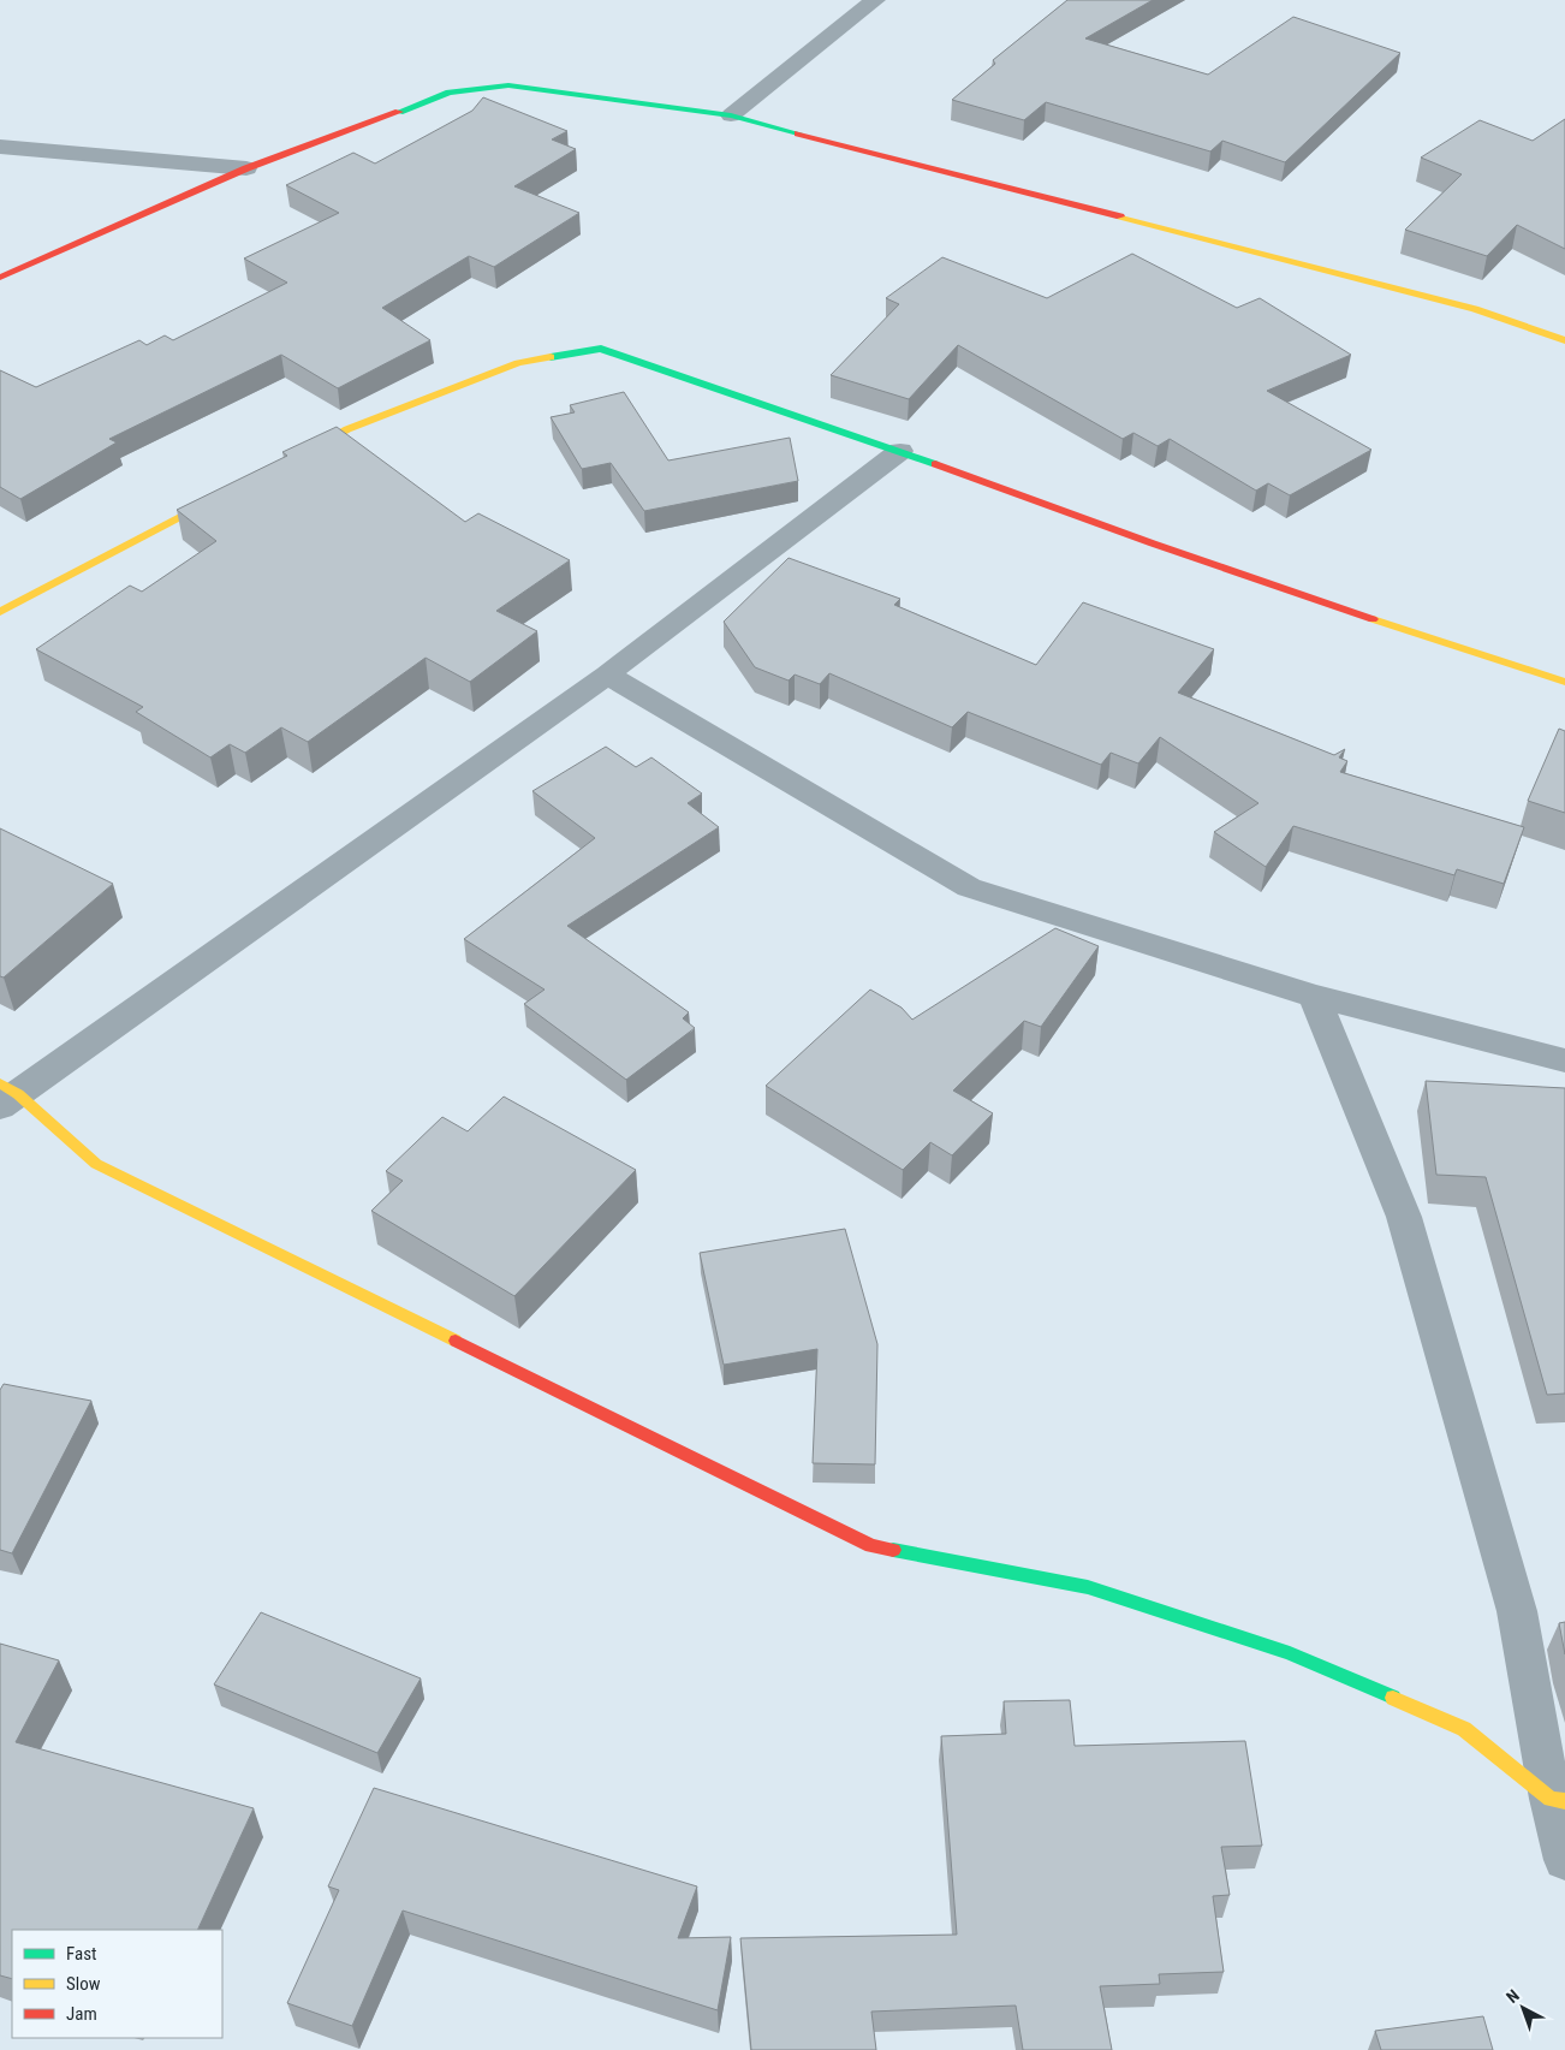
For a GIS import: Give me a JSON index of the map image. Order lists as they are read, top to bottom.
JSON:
{
  "legend": ["Fast", "Slow", "Jam"],
  "north": "top left"
}
